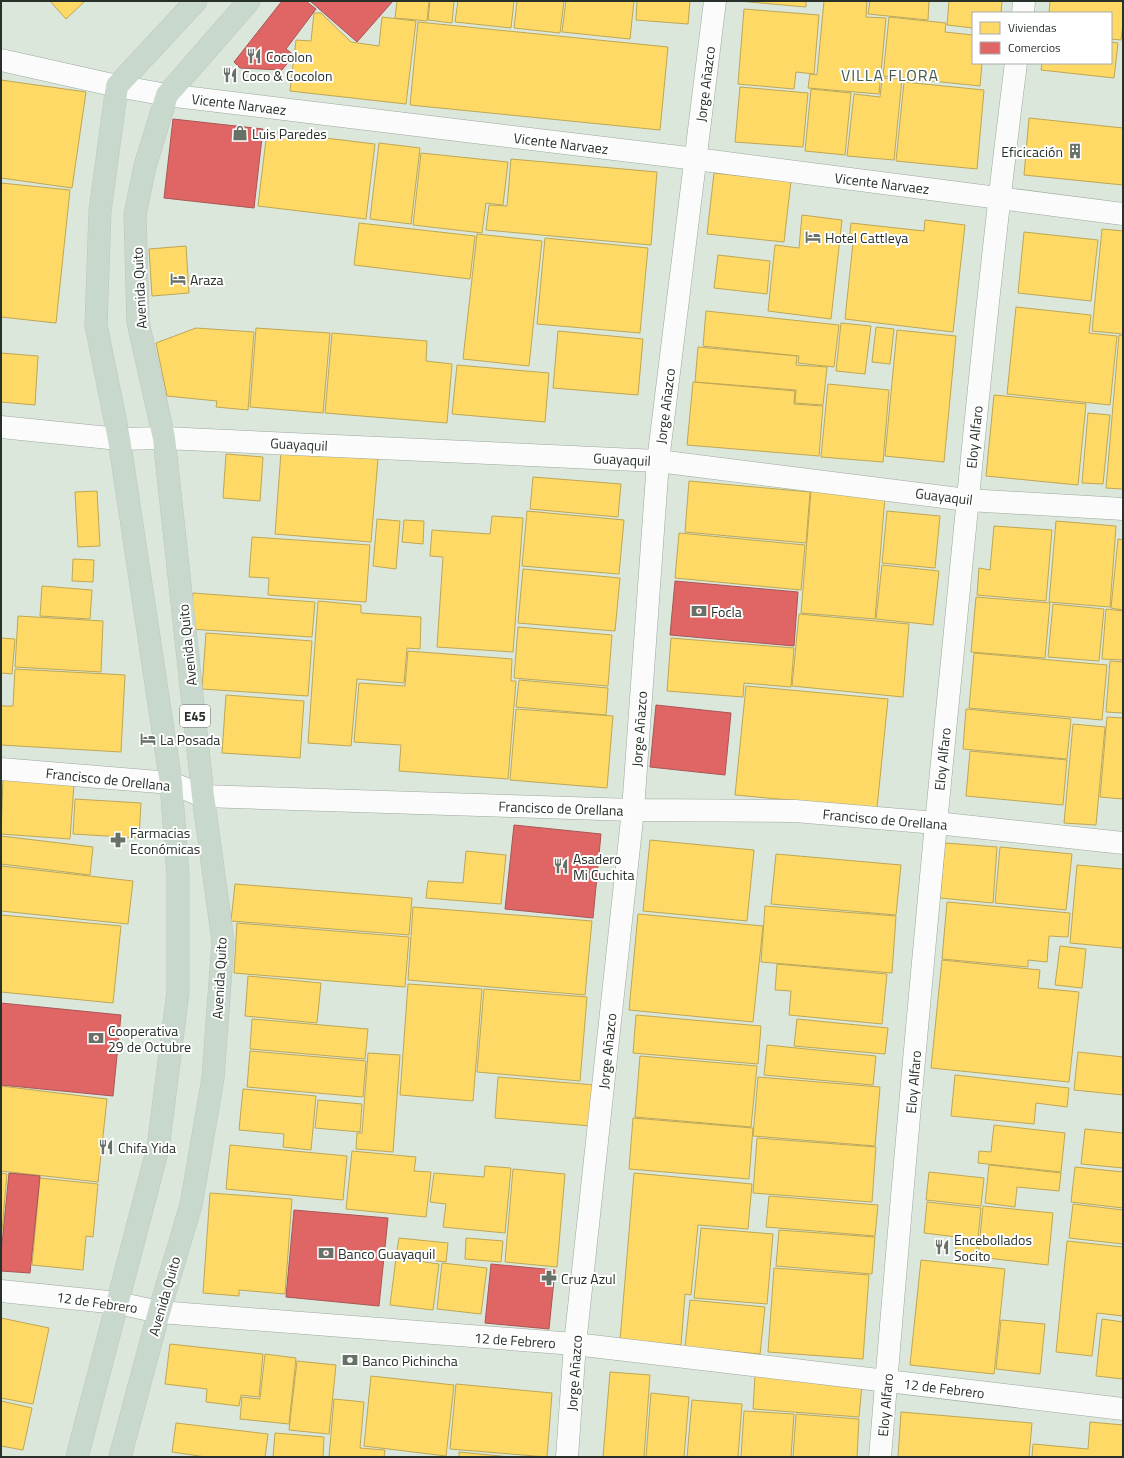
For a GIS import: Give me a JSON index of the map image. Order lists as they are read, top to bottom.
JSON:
{
  "streets": {
    "highway": ["Avenida Quito", "E45"],
    "street": [
      "Jorge Añazco",
      "Vicente Narvaez",
      "Eloy Alfaro",
      "Guayaquil",
      "Francisco de Orellana",
      "12 de Febrero"
    ]
  },
  "crossings": [
    ["Jorge Añazco", "Vicente Narvaez"],
    ["Jorge Añazco", "Guayaquil"],
    ["Jorge Añazco", "Francisco de Orellana"],
    ["Jorge Añazco", "12 de Febrero"],
    ["Vicente Narvaez", "Avenida Quito"],
    ["Vicente Narvaez", "Eloy Alfaro"],
    ["Vicente Narvaez", "E45"],
    ["Avenida Quito", "Guayaquil"],
    ["Avenida Quito", "Francisco de Orellana"],
    ["Avenida Quito", "12 de Febrero"],
    ["Eloy Alfaro", "Guayaquil"],
    ["Eloy Alfaro", "Francisco de Orellana"],
    ["Eloy Alfaro", "12 de Febrero"],
    ["Guayaquil", "E45"],
    ["E45", "Francisco de Orellana"],
    ["E45", "12 de Febrero"]
  ],
  "districts": ["VILLA FLORA"],
  "places": {
    "restaurant": [
      "Cocolon",
      "Coco & Cocolon",
      "Asadero Mi Cuchita",
      "Chifa Yida",
      "Encebollados Socito"
    ],
    "shop": ["Luis Paredes"],
    "building": ["Eficicación"],
    "hotel": ["Hotel Cattleya", "Araza", "La Posada"],
    "bank": [
      "Focla",
      "Cooperativa 29 de Octubre",
      "Banco Guayaquil",
      "Banco Pichincha"
    ],
    "pharmacy": ["Farmacias Económicas", "Cruz Azul"]
  },
  "legend": ["Viviendas", "Comercios"]
}
